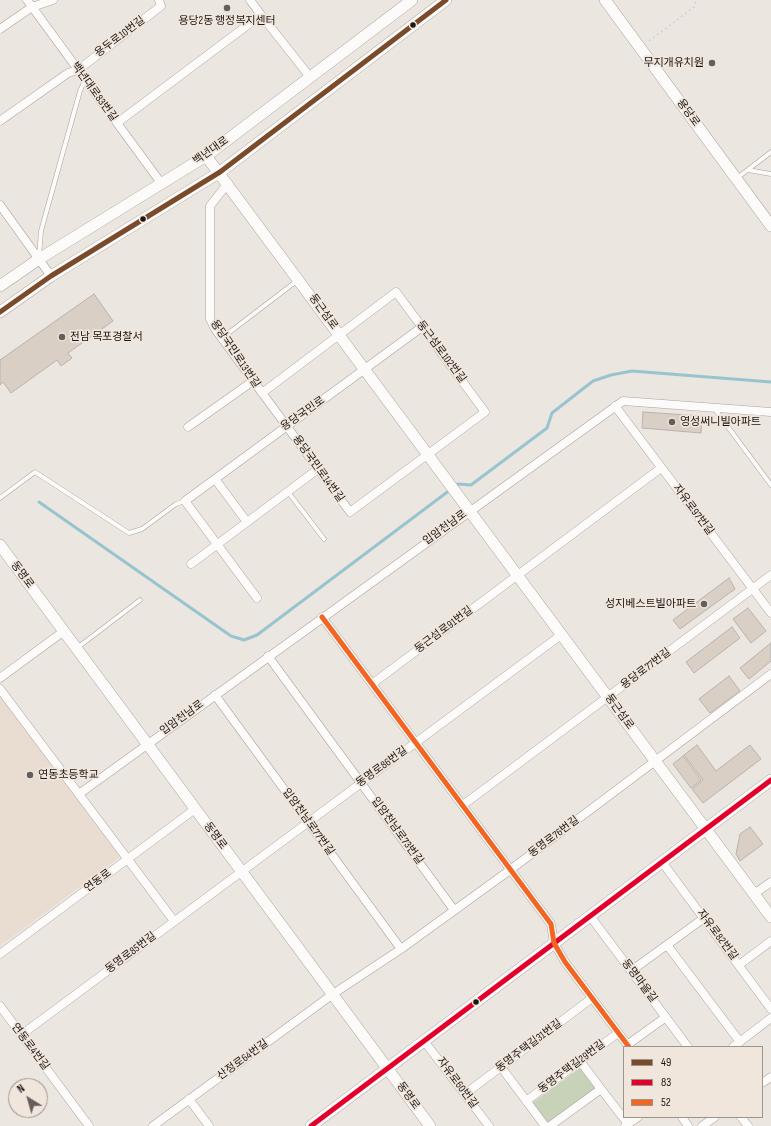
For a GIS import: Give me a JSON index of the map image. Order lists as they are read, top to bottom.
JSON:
{
  "streets": {
    "street": [
      "용두로10번길",
      "백년대로83번길",
      "용당로",
      "백년대로",
      "둥근섬로",
      "둥근섬로102번길",
      "용당국민로13번길",
      "용당국민로",
      "용당국민로14번길",
      "자유로97번길",
      "입암천남로",
      "동명로",
      "둥근섬로91번길",
      "용당로77번길",
      "동명로86번길",
      "입암천남로77번길",
      "입암천남로73번길",
      "동명로76번길",
      "연동로",
      "자유로82번길",
      "동명로85번길",
      "동명마을길",
      "동명주택길31번길",
      "연동로4번길",
      "산정로64번길",
      "동명주택길29번길",
      "자유로60번길"
    ]
  },
  "crossings": [
    ["용두로10번길", "백년대로83번길"],
    ["백년대로83번길", "백년대로"],
    ["백년대로", "둥근섬로"],
    ["둥근섬로", "둥근섬로102번길"],
    ["둥근섬로", "용당국민로13번길"],
    ["둥근섬로", "용당국민로"],
    ["둥근섬로", "용당국민로14번길"],
    ["둥근섬로", "입암천남로"],
    ["둥근섬로", "둥근섬로91번길"],
    ["둥근섬로", "용당로77번길"],
    ["둥근섬로", "동명로86번길"],
    ["둥근섬로", "동명로76번길"],
    ["둥근섬로102번길", "용당국민로"],
    ["둥근섬로102번길", "용당국민로14번길"],
    ["용당국민로13번길", "용당국민로"],
    ["용당국민로13번길", "용당국민로14번길"],
    ["용당국민로", "용당국민로14번길"],
    ["자유로97번길", "입암천남로"],
    ["자유로97번길", "둥근섬로91번길"],
    ["자유로97번길", "용당로77번길"],
    ["입암천남로", "동명로"],
    ["입암천남로", "입암천남로77번길"],
    ["입암천남로", "입암천남로73번길"],
    ["동명로", "동명로86번길"],
    ["동명로", "동명로76번길"],
    ["동명로", "연동로"],
    ["동명로", "동명로85번길"],
    ["동명로", "산정로64번길"],
    ["동명로86번길", "입암천남로77번길"],
    ["동명로86번길", "입암천남로73번길"],
    ["동명로86번길", "동명로85번길"],
    ["입암천남로77번길", "동명로76번길"],
    ["입암천남로73번길", "동명로76번길"],
    ["동명로76번길", "산정로64번길"],
    ["동명로85번길", "연동로4번길"],
    ["동명주택길31번길", "자유로60번길"]
  ],
  "places": [
    "용당2동 행정복지센터",
    "무지개유치원",
    "전남 목포경찰서",
    "영성써니빌아파트",
    "성지베스트빌아파트",
    "연동초등학교"
  ],
  "lines": ["transit line 49", "transit line 52", "transit line 83"],
  "legend": ["49", "83", "52"],
  "north": "top left"
}
